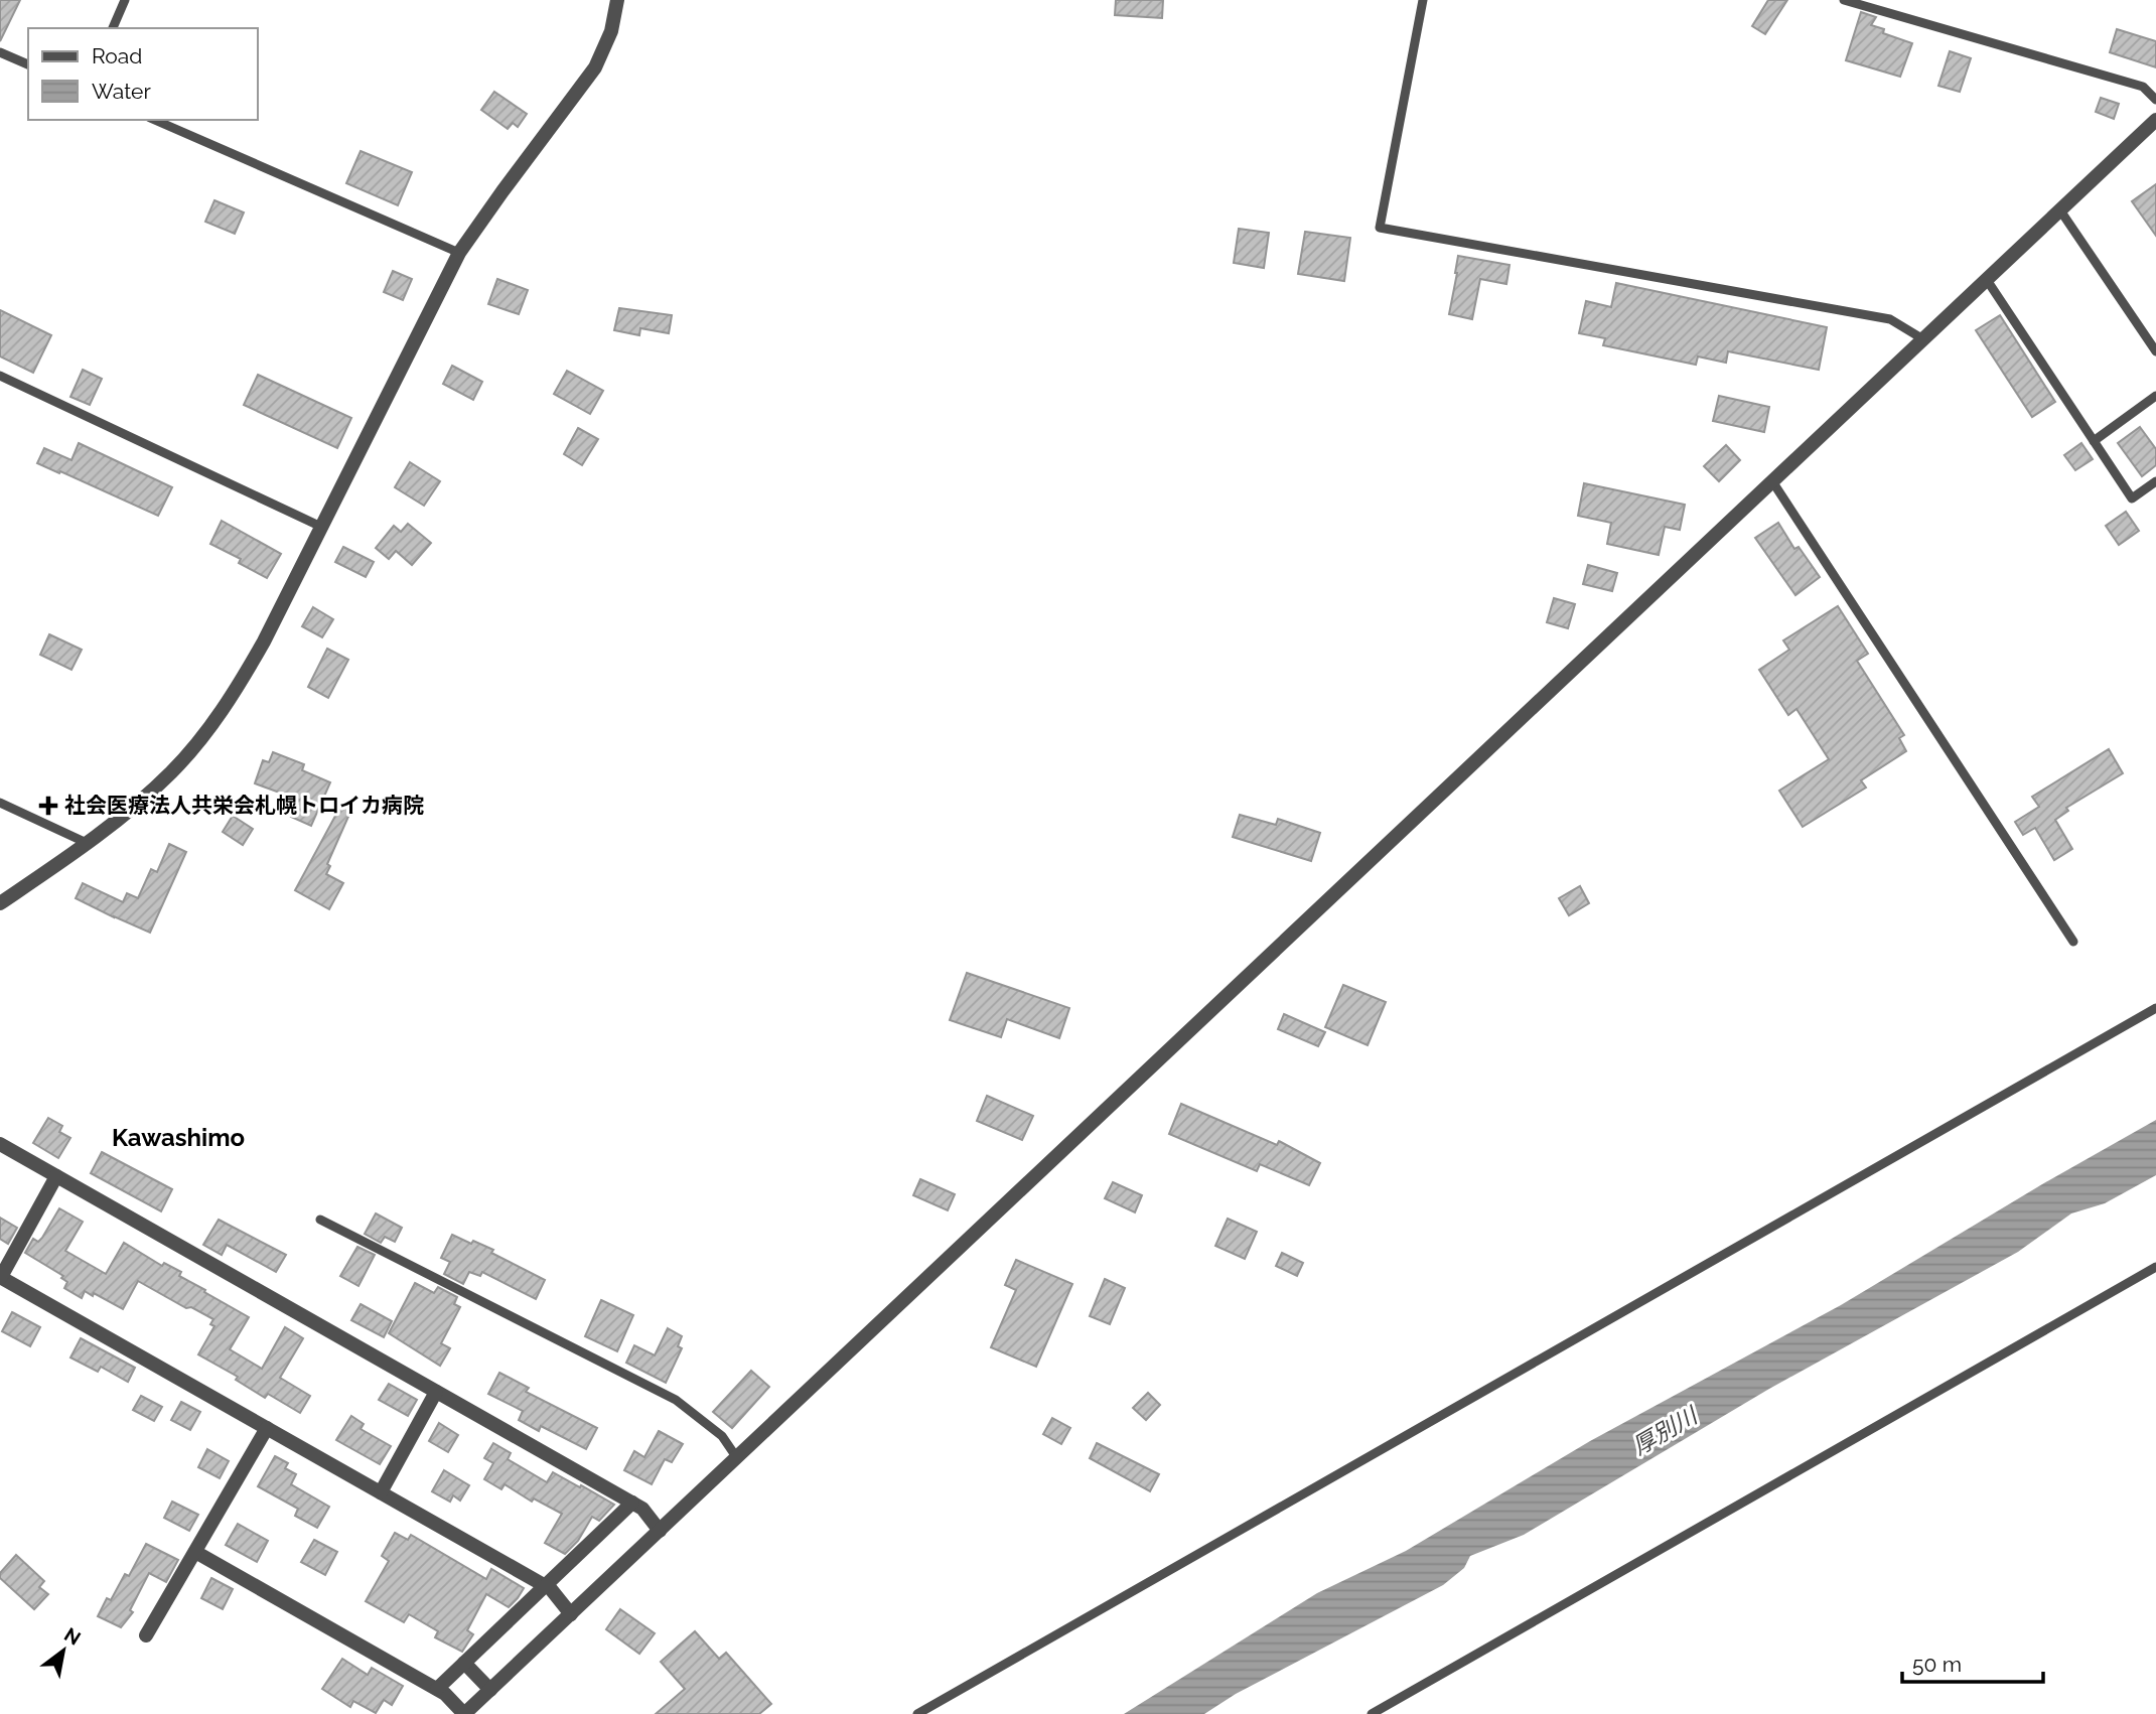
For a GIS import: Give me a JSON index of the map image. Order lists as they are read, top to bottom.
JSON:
{
  "districts": ["Kawashimo"],
  "water": ["厚別川"],
  "places": {
    "health": ["社会医療法人共栄会札幌トロイカ病院"]
  },
  "legend": ["Road", "Water"],
  "scale_bar": "50 m",
  "north": "top right"
}
